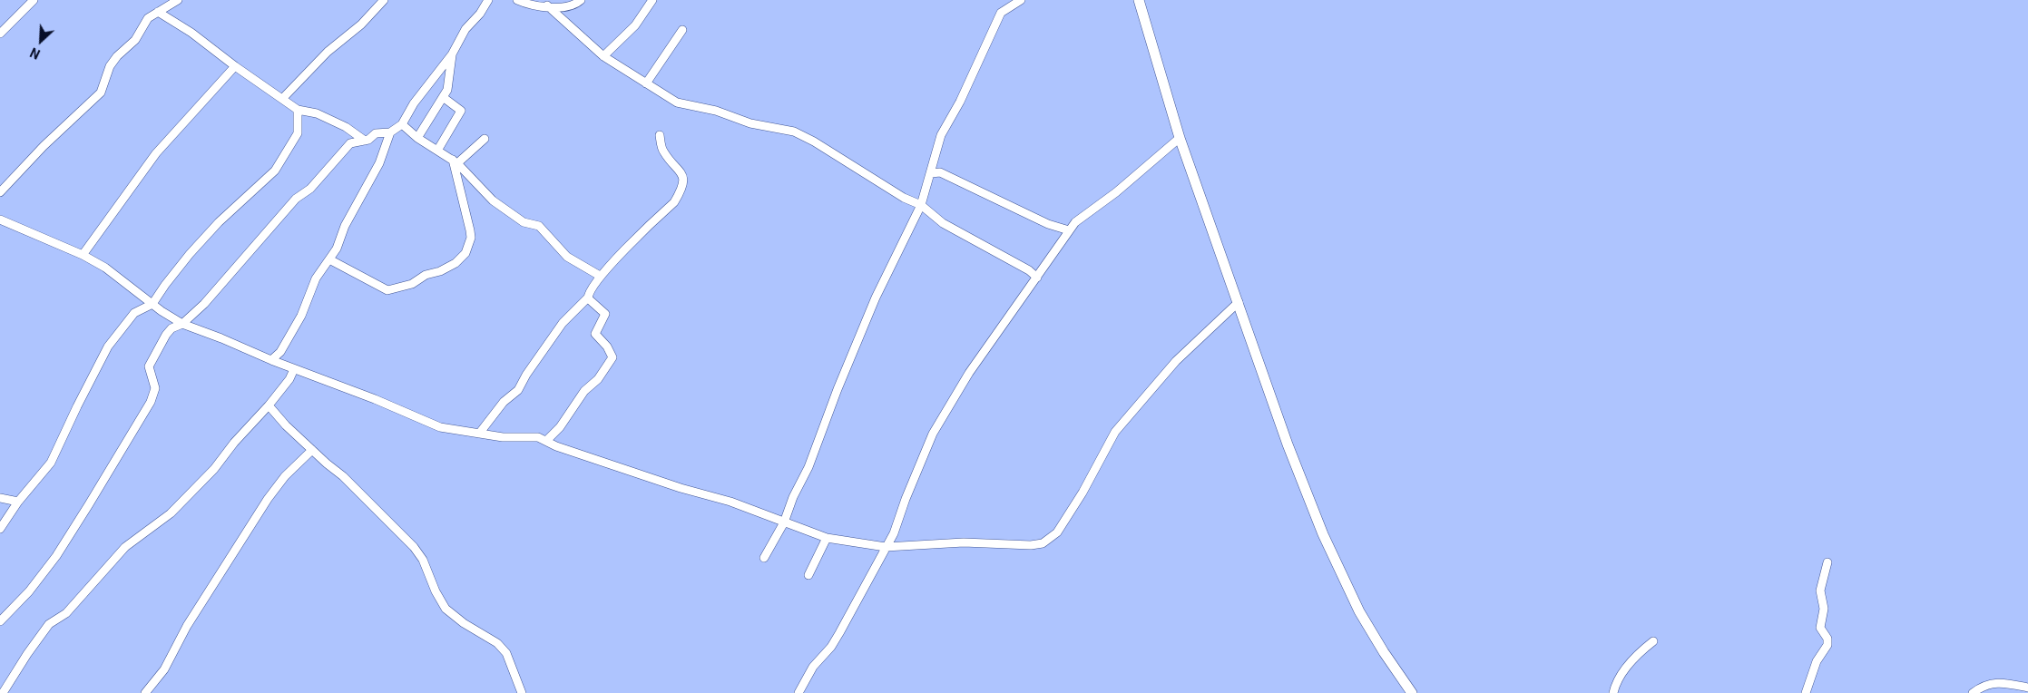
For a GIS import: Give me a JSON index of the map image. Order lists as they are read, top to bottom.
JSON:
{
  "north": "bottom left"
}
